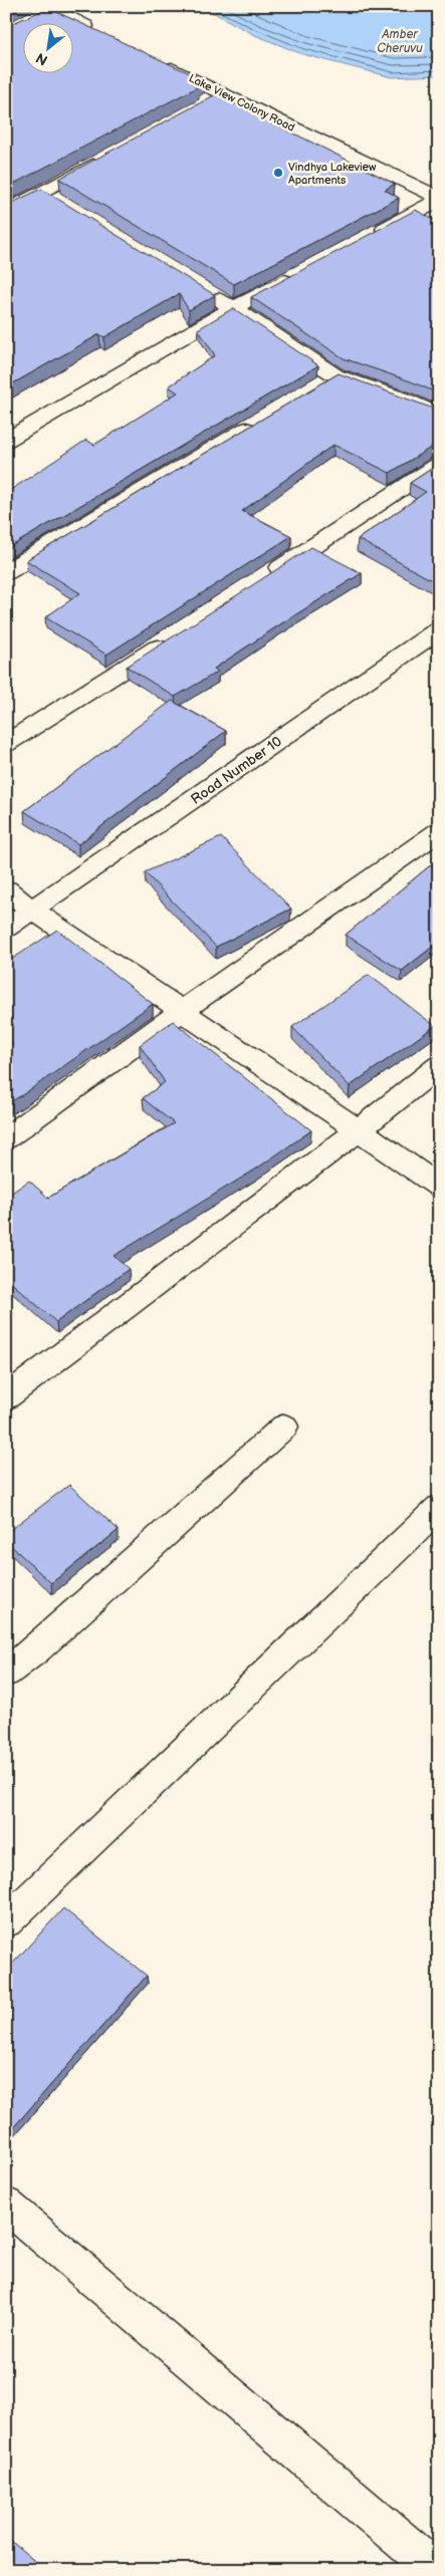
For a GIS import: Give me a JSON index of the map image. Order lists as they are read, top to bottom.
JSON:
{
  "streets": {
    "street": ["Lake View Colony Road", "Road Number 10"]
  },
  "water": ["Amber Cheruvu"],
  "places": ["Vindhya Lakeview Apartments"],
  "north": "bottom left"
}
